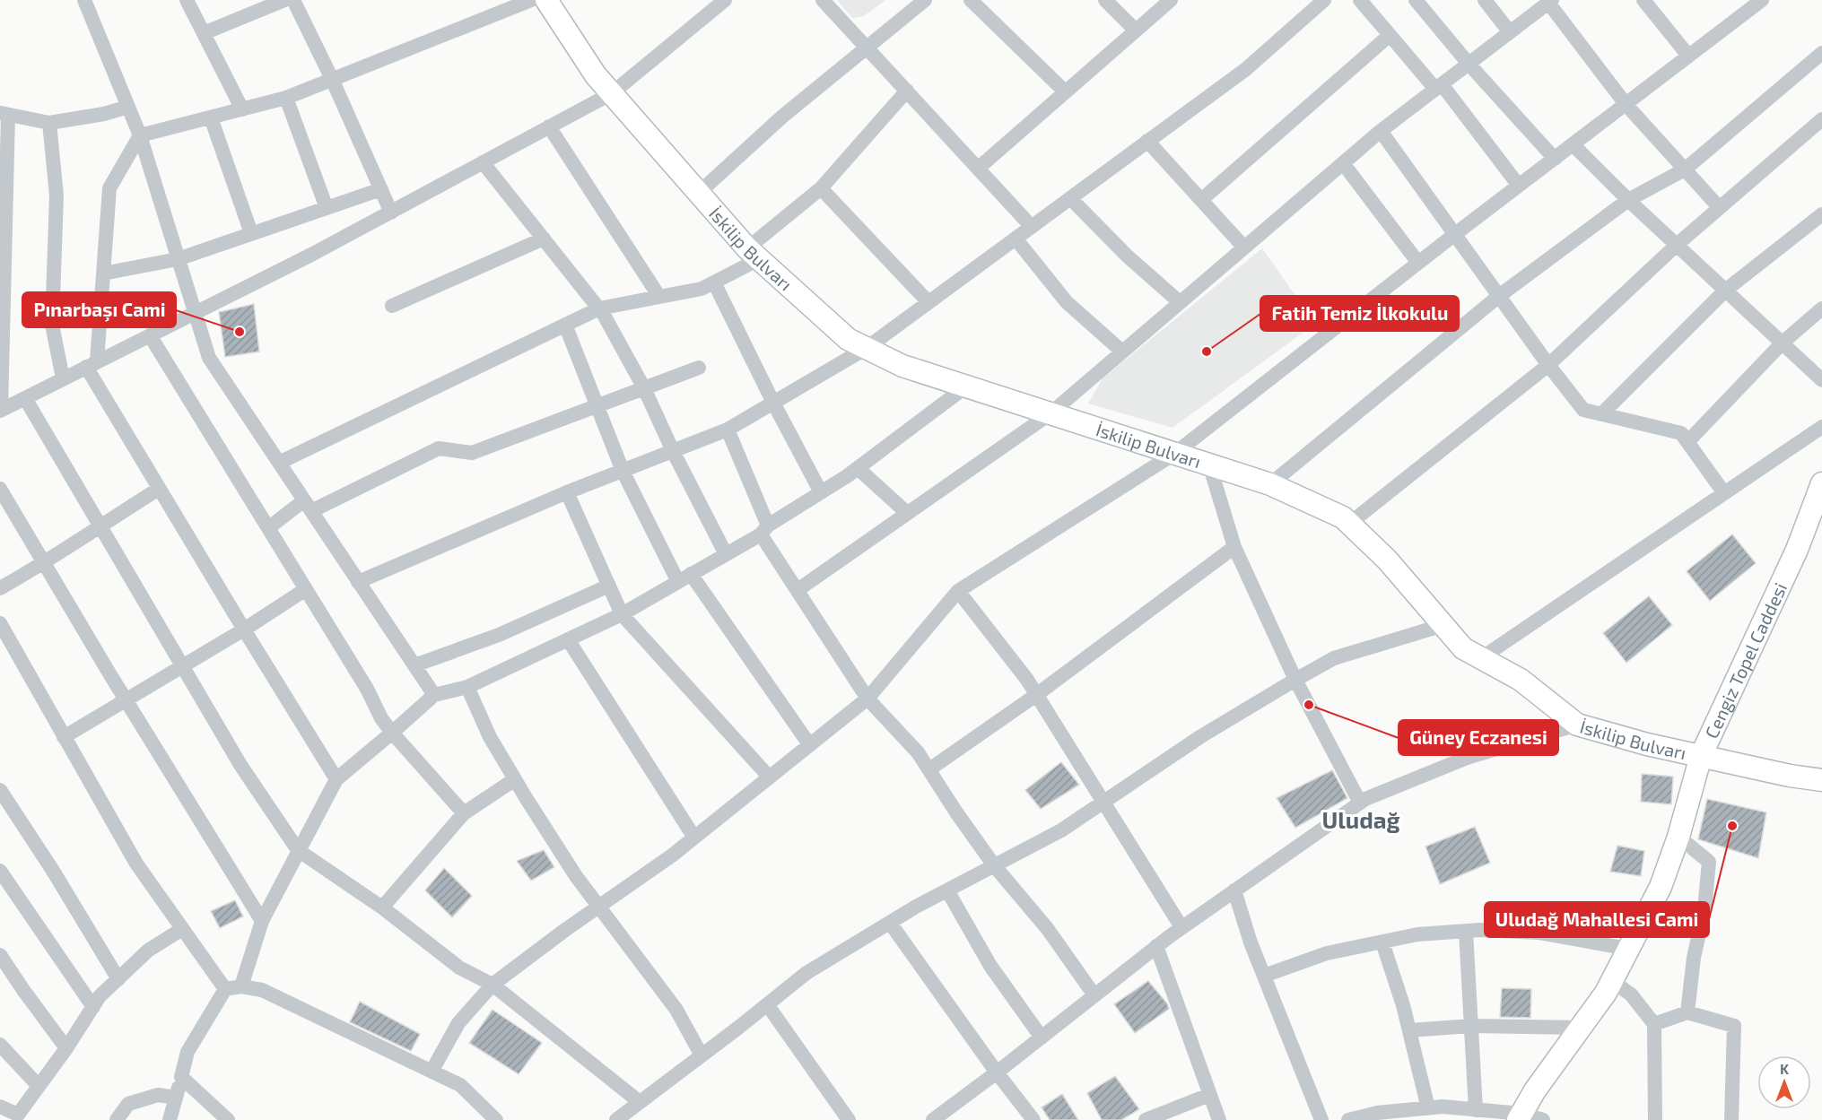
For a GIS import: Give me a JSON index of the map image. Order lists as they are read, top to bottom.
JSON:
{
  "streets": {
    "main road": ["İskilip Bulvarı", "Cengiz Topel Caddesi"]
  },
  "crossings": [
    ["İskilip Bulvarı", "Cengiz Topel Caddesi"]
  ],
  "districts": ["Uludağ"],
  "places": [
    "Pınarbaşı Cami",
    "Fatih Temiz İlkokulu",
    "Güney Eczanesi",
    "Uludağ Mahallesi Cami"
  ],
  "north": "top"
}
